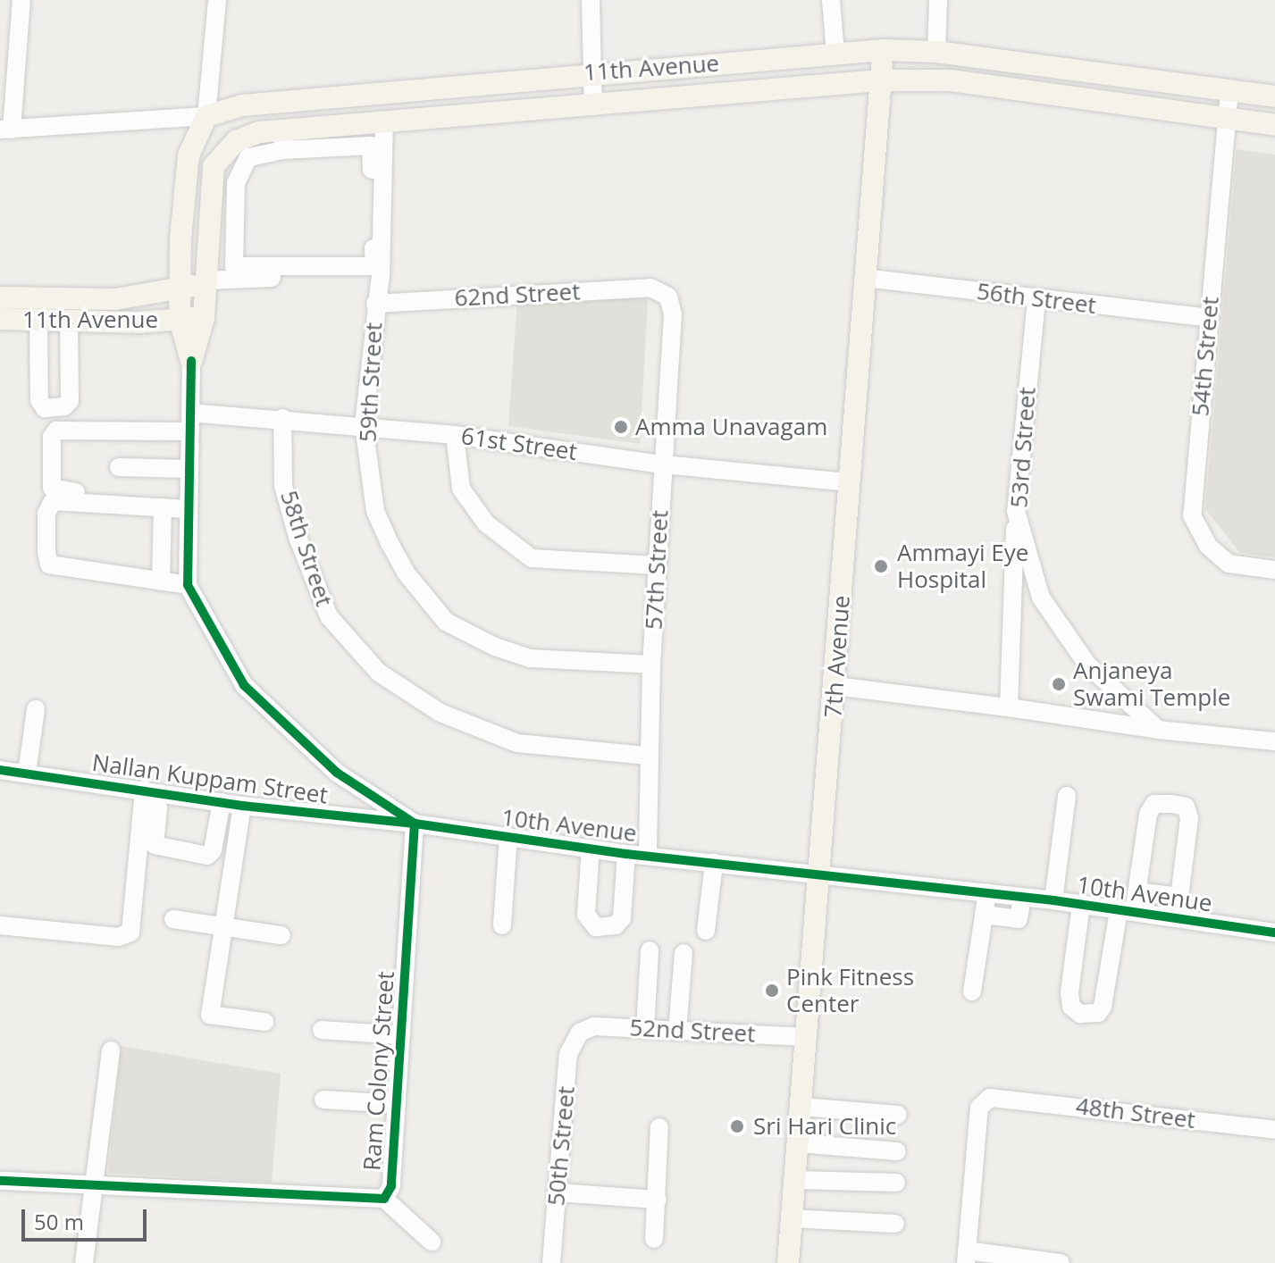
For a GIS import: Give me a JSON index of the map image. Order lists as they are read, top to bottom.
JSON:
{
  "streets": {
    "main road": ["11th Avenue", "7th Avenue"],
    "street": [
      "62nd Street",
      "56th Street",
      "54th Street",
      "59th Street",
      "61st Street",
      "53rd Street",
      "58th Street",
      "57th Street",
      "Nallan Kuppam Street",
      "10th Avenue",
      "52nd Street",
      "Ram Colony Street",
      "48th Street",
      "50th Street"
    ]
  },
  "crossings": [
    ["11th Avenue", "54th Street"],
    ["11th Avenue", "59th Street"],
    ["11th Avenue", "7th Avenue"],
    ["11th Avenue", "10th Avenue"],
    ["62nd Street", "59th Street"],
    ["62nd Street", "57th Street"],
    ["56th Street", "54th Street"],
    ["56th Street", "53rd Street"],
    ["56th Street", "7th Avenue"],
    ["59th Street", "61st Street"],
    ["59th Street", "57th Street"],
    ["61st Street", "58th Street"],
    ["61st Street", "57th Street"],
    ["61st Street", "7th Avenue"],
    ["61st Street", "10th Avenue"],
    ["58th Street", "57th Street"],
    ["57th Street", "10th Avenue"],
    ["7th Avenue", "10th Avenue"],
    ["7th Avenue", "52nd Street"],
    ["Nallan Kuppam Street", "10th Avenue"],
    ["Nallan Kuppam Street", "Ram Colony Street"],
    ["10th Avenue", "Ram Colony Street"],
    ["52nd Street", "50th Street"]
  ],
  "places": [
    "Amma Unavagam",
    "Ammayi Eye Hospital",
    "Anjaneya Swami Temple",
    "Pink Fitness Center",
    "Sri Hari Clinic"
  ],
  "scale_bar": "50 m"
}
